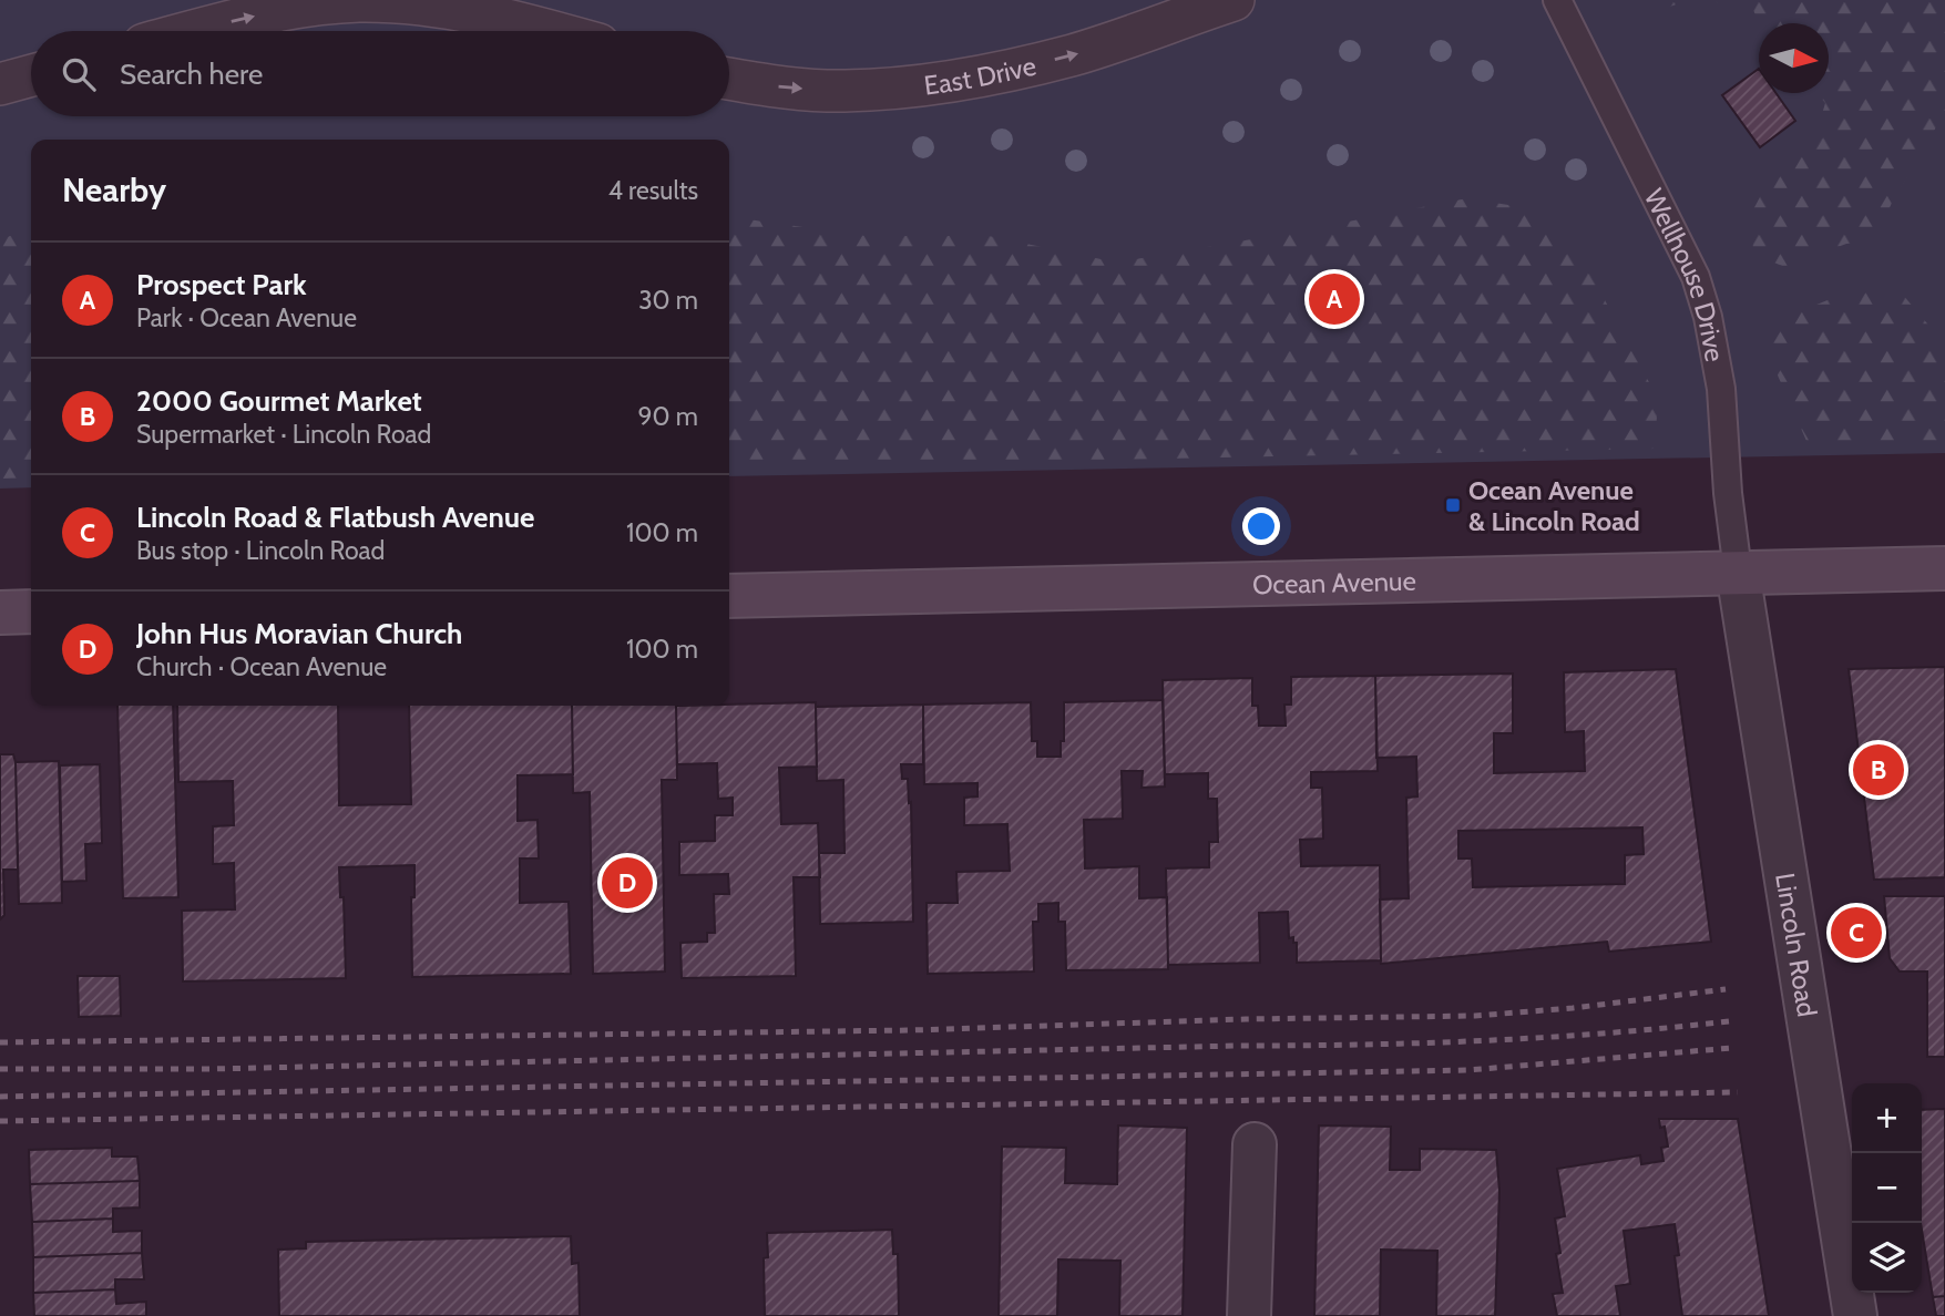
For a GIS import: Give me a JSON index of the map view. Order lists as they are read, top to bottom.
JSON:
{
  "streets": {
    "main road": ["Ocean Avenue"],
    "street": ["East Drive", "Lincoln Road"],
    "lane": ["Wellhouse Drive"]
  },
  "crossings": [
    ["Wellhouse Drive", "Ocean Avenue"],
    ["Wellhouse Drive", "Lincoln Road"],
    ["Ocean Avenue", "Lincoln Road"]
  ],
  "one_way": ["East Drive"],
  "places": {
    "transit": ["Ocean Avenue & Lincoln Road"]
  },
  "north": "right",
  "page": {
    "search": "Search here",
    "heading": ["Nearby", "4 results"],
    "list": [
      {
        "mark": "A",
        "name": "Prospect Park",
        "note": "Park · Ocean Avenue",
        "value": "30 m"
      },
      {
        "mark": "B",
        "name": "2000 Gourmet Market",
        "note": "Supermarket · Lincoln Road",
        "value": "90 m"
      },
      {
        "mark": "C",
        "name": "Lincoln Road & Flatbush Avenue",
        "note": "Bus stop · Lincoln Road",
        "value": "100 m"
      },
      {
        "mark": "D",
        "name": "John Hus Moravian Church",
        "note": "Church · Ocean Avenue",
        "value": "100 m"
      }
    ],
    "pins": [
      "A",
      "B",
      "D",
      "C"
    ],
    "map_buttons": ["+", "−"]
  }
}
